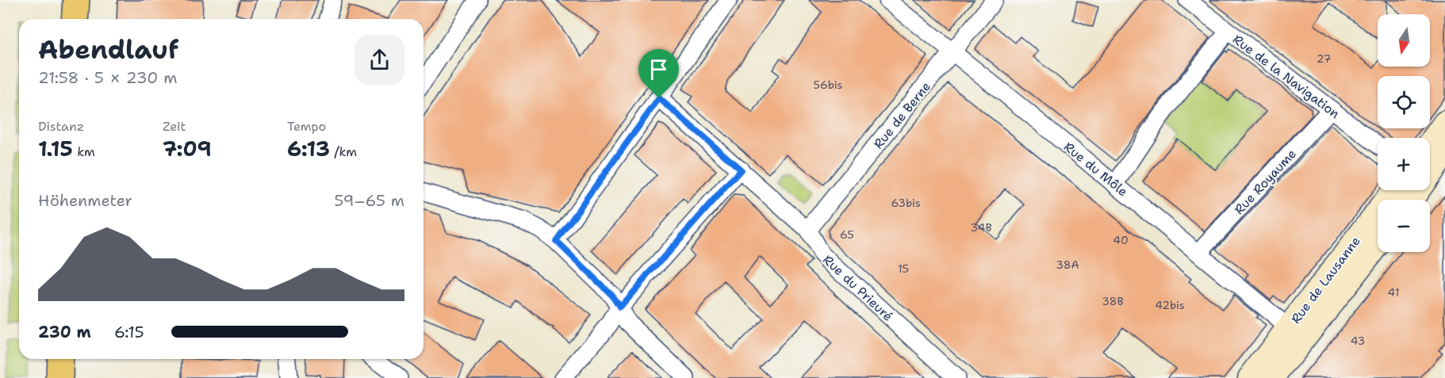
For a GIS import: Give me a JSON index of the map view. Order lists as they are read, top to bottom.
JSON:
{
  "streets": {
    "main road": ["Rue de Lausanne"],
    "street": [
      "Rue de la Navigation",
      "Rue de Berne",
      "Rue du Môle",
      "Rue Royaume",
      "Rue du Prieuré"
    ]
  },
  "crossings": [
    ["Rue de la Navigation", "Rue Royaume"],
    ["Rue de Berne", "Rue du Môle"],
    ["Rue de Berne", "Rue du Prieuré"],
    ["Rue du Môle", "Rue Royaume"],
    ["Rue du Môle", "Rue de Lausanne"]
  ],
  "house_numbers": [
    "27",
    "56bis",
    "63bis",
    "34B",
    "65",
    "40",
    "38A",
    "15",
    "41",
    "38B",
    "42bis",
    "43"
  ],
  "north": "bottom",
  "page": {
    "map_buttons": ["+", "−"],
    "heading": ["Abendlauf", "21:58 · 5 × 230 m"],
    "stats": [
      ["Distanz", "1.15 km"],
      ["Zeit", "7:09"],
      ["Tempo", "6:13 /km"]
    ],
    "chart": ["Höhenmeter", "59–65 m"],
    "list": [
      {
        "name": "230 m",
        "note": "6:15"
      }
    ]
  }
}
